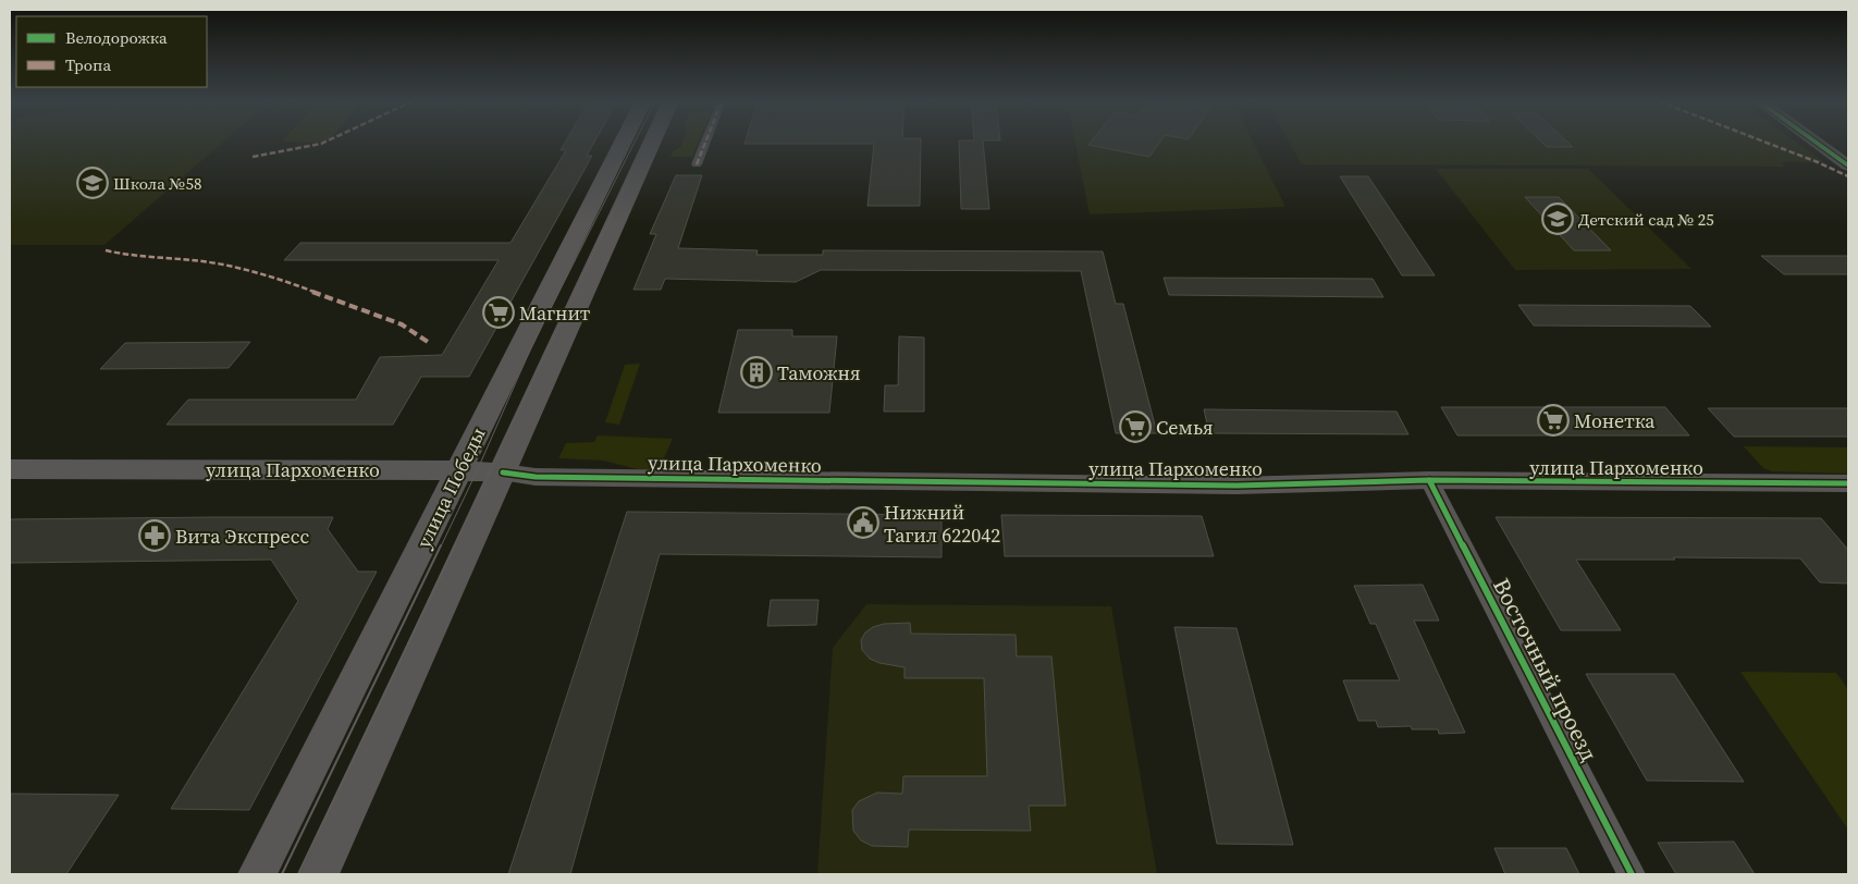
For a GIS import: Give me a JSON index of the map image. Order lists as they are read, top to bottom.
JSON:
{
  "streets": {
    "main road": ["улица Пархоменко", "улица Победы"],
    "street": ["Восточный проезд"]
  },
  "crossings": [
    ["улица Пархоменко", "улица Победы"],
    ["улица Пархоменко", "Восточный проезд"]
  ],
  "places": {
    "school or university": ["Школа №58", "Детский сад № 25"],
    "supermarket": ["Магнит", "Монетка", "Семья"],
    "building": ["Таможня"],
    "public building": ["Нижний Тагил 622042"],
    "pharmacy": ["Вита Экспресс"]
  },
  "legend": ["Велодорожка", "Тропа"]
}
